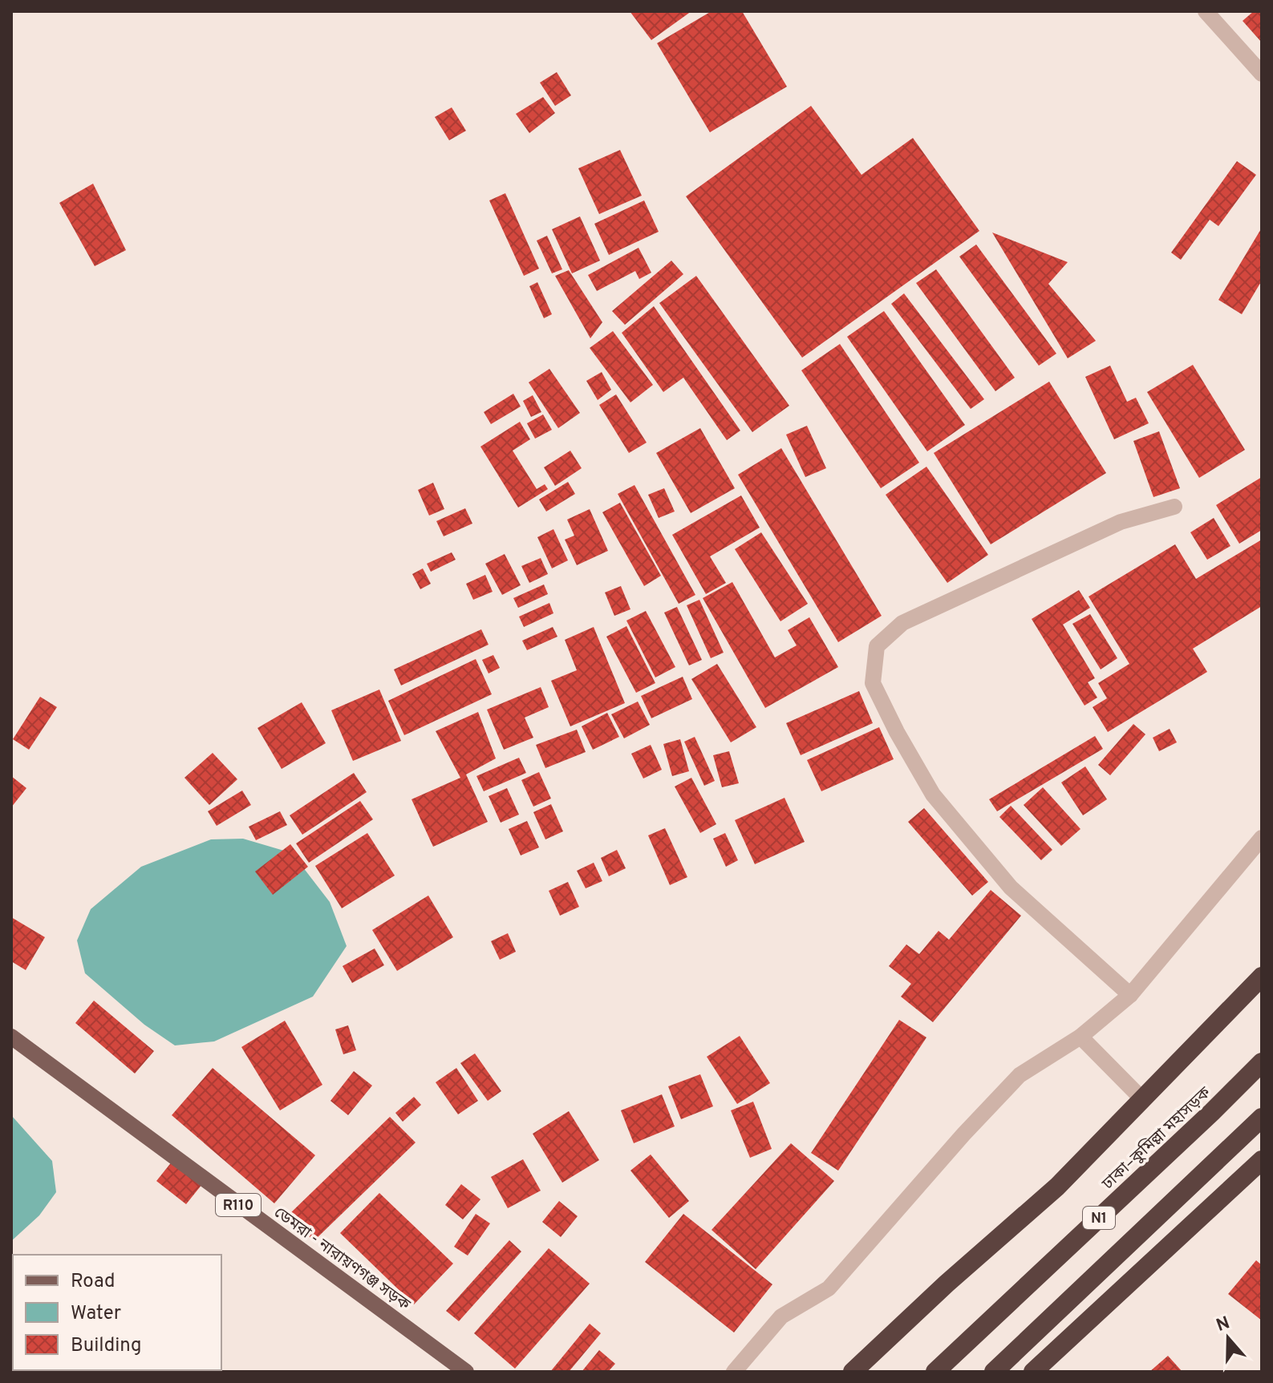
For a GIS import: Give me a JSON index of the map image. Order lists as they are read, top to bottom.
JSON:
{
  "streets": {
    "highway": ["ঢাকা–কুমিল্লা মহাসড়ক", "N1"],
    "main road": ["R110", "ডেমরা - নারায়ণগঞ্জ সড়ক"]
  },
  "legend": ["Road", "Water", "Building"],
  "north": "top"
}
